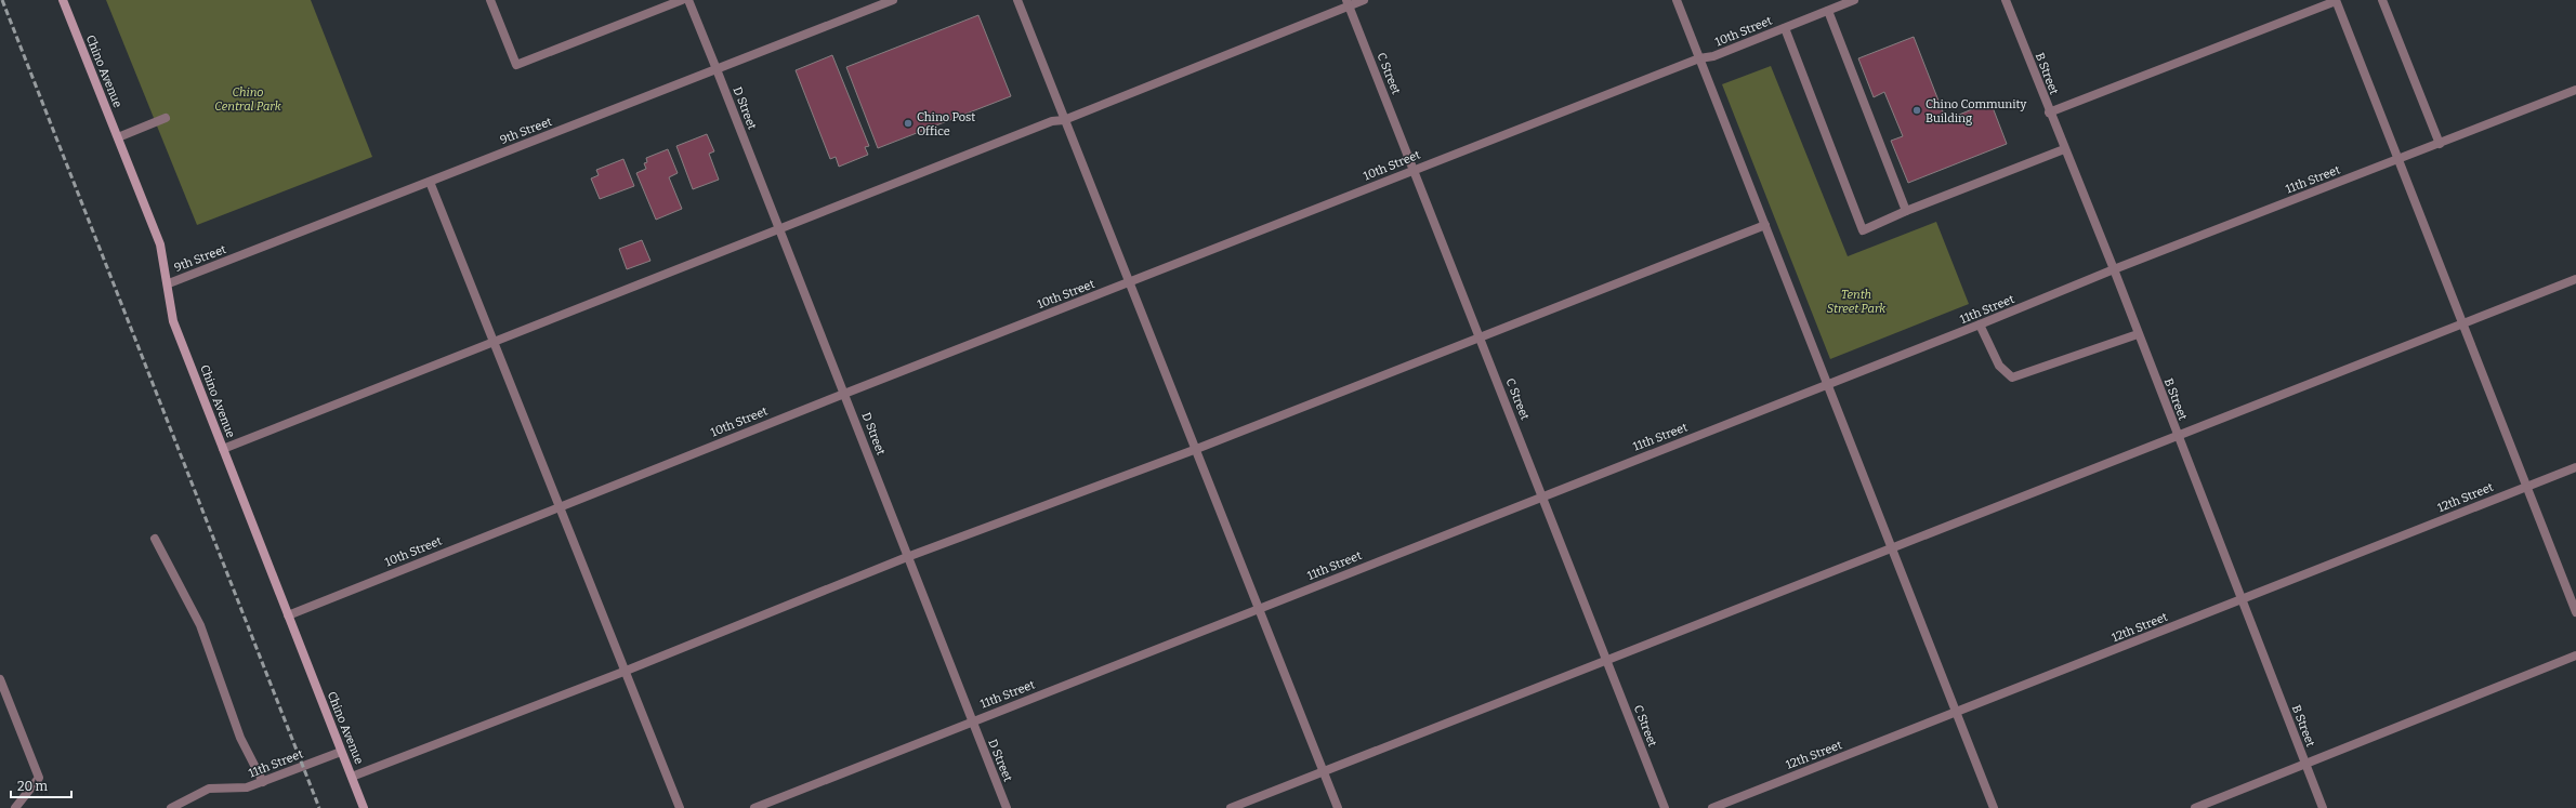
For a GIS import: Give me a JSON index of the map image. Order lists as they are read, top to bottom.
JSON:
{
  "streets": {
    "main road": ["Chino Avenue"],
    "street": [
      "10th Street",
      "C Street",
      "B Street",
      "D Street",
      "9th Street",
      "11th Street",
      "12th Street"
    ]
  },
  "crossings": [
    ["10th Street", "Chino Avenue"],
    ["10th Street", "C Street"],
    ["10th Street", "D Street"],
    ["Chino Avenue", "9th Street"],
    ["Chino Avenue", "11th Street"],
    ["C Street", "11th Street"],
    ["B Street", "11th Street"],
    ["B Street", "12th Street"],
    ["D Street", "9th Street"],
    ["D Street", "11th Street"]
  ],
  "parks": ["Chino Central Park", "Tenth Street Park"],
  "places": ["Chino Community Building", "Chino Post Office"],
  "scale_bar": "20 m"
}
